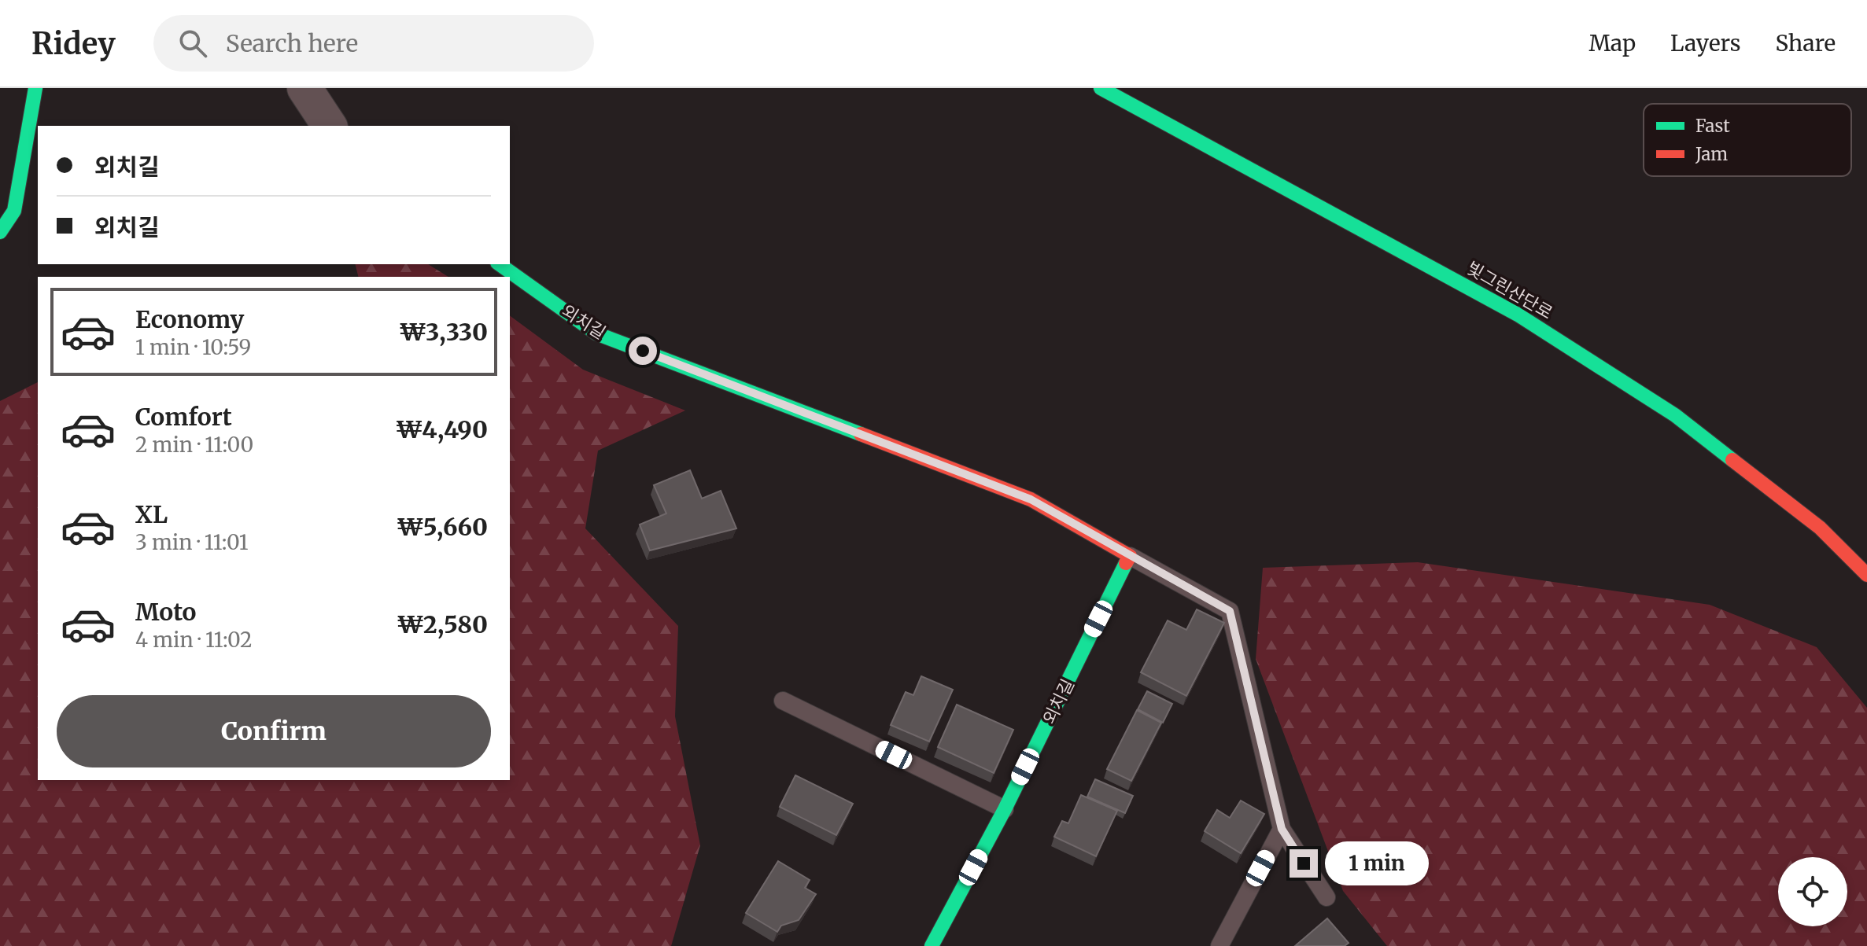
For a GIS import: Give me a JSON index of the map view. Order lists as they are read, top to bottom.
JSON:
{
  "streets": {
    "street": ["빛그린산단로", "외치길"]
  },
  "legend": ["Fast", "Jam"],
  "page": {
    "header": "Ridey",
    "search": "Search here",
    "nav": ["Map", "Layers", "Share"],
    "banner": ["외치길", "외치길"],
    "list": [
      {
        "name": "Economy",
        "note": "1 min · 10:59",
        "value": "₩3,330"
      },
      {
        "name": "Comfort",
        "note": "2 min · 11:00",
        "value": "₩4,490"
      },
      {
        "name": "XL",
        "note": "3 min · 11:01",
        "value": "₩5,660"
      },
      {
        "name": "Moto",
        "note": "4 min · 11:02",
        "value": "₩2,580"
      }
    ],
    "buttons": "Confirm",
    "bubble": "1 min"
  }
}
